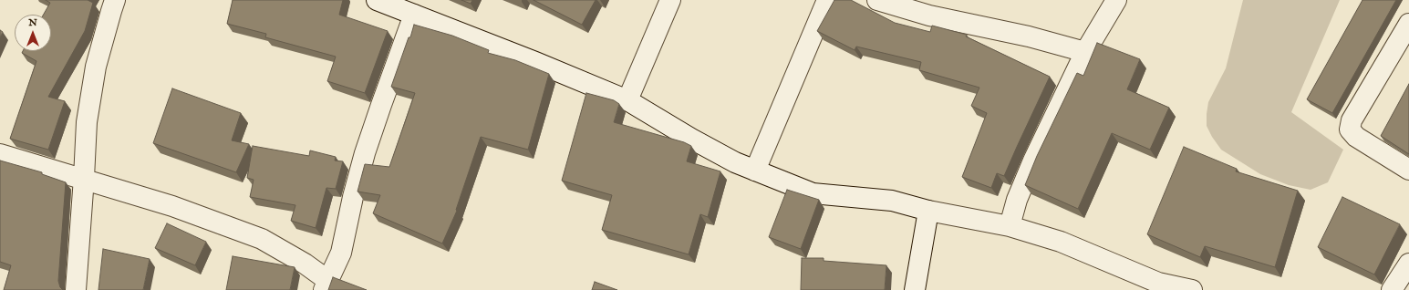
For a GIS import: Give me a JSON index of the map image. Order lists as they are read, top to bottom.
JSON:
{
  "north": "top"
}
